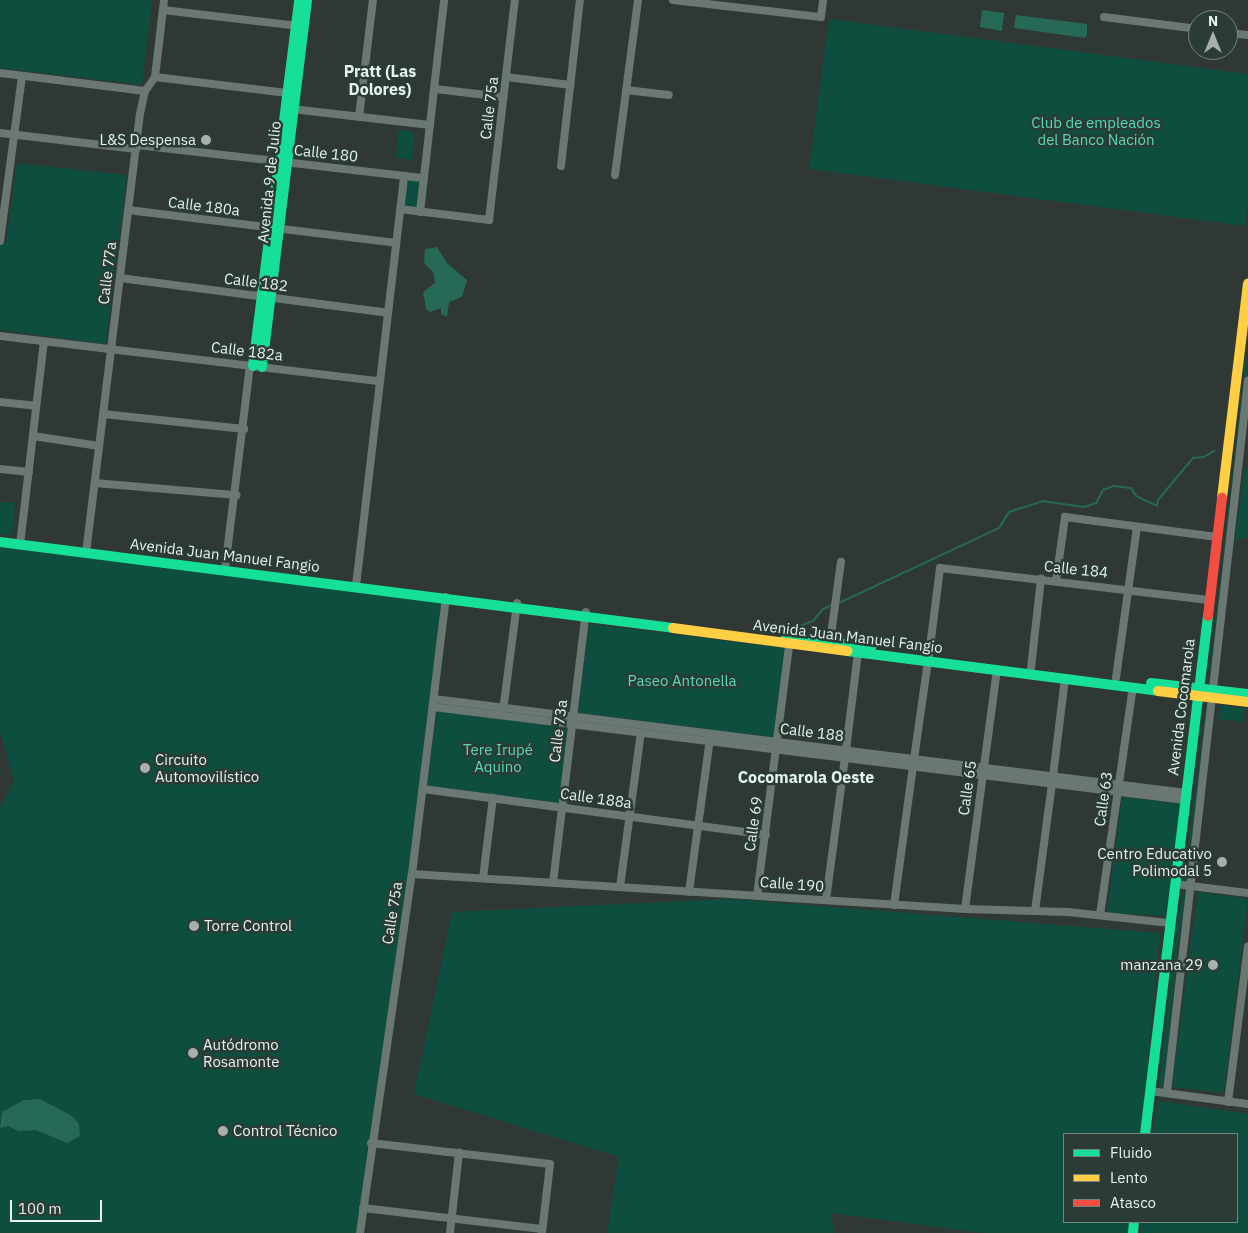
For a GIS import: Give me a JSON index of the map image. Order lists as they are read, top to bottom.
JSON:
{
  "streets": {
    "main road": ["Avenida 9 de Julio", "Avenida Juan Manuel Fangio", "Avenida Cocomarola"],
    "street": [
      "Calle 75a",
      "Calle 180",
      "Calle 180a",
      "Calle 77a",
      "Calle 182",
      "Calle 182a",
      "Calle 184",
      "Calle 73a",
      "Calle 188",
      "Calle 65",
      "Calle 188a",
      "Calle 63",
      "Calle 69",
      "Calle 190"
    ]
  },
  "crossings": [
    ["Calle 75a", "Avenida Juan Manuel Fangio"],
    ["Calle 75a", "Calle 188"],
    ["Calle 75a", "Calle 188a"],
    ["Calle 75a", "Calle 190"],
    ["Calle 180", "Avenida 9 de Julio"],
    ["Calle 180", "Calle 77a"],
    ["Avenida 9 de Julio", "Calle 180a"],
    ["Avenida 9 de Julio", "Calle 182"],
    ["Avenida 9 de Julio", "Calle 182a"],
    ["Calle 180a", "Calle 77a"],
    ["Calle 77a", "Calle 182"],
    ["Calle 77a", "Calle 182a"],
    ["Calle 77a", "Avenida Juan Manuel Fangio"],
    ["Avenida Juan Manuel Fangio", "Calle 184"],
    ["Avenida Juan Manuel Fangio", "Avenida Cocomarola"],
    ["Avenida Juan Manuel Fangio", "Calle 73a"],
    ["Avenida Juan Manuel Fangio", "Calle 65"],
    ["Avenida Juan Manuel Fangio", "Calle 63"],
    ["Avenida Juan Manuel Fangio", "Calle 69"],
    ["Calle 184", "Avenida Cocomarola"],
    ["Avenida Cocomarola", "Calle 188"],
    ["Avenida Cocomarola", "Calle 190"],
    ["Calle 73a", "Calle 188"],
    ["Calle 73a", "Calle 188a"],
    ["Calle 73a", "Calle 190"],
    ["Calle 188", "Calle 65"],
    ["Calle 188", "Calle 63"],
    ["Calle 188", "Calle 69"],
    ["Calle 65", "Calle 190"],
    ["Calle 188a", "Calle 69"],
    ["Calle 63", "Calle 190"],
    ["Calle 69", "Calle 190"]
  ],
  "districts": ["Pratt (Las Dolores)", "Cocomarola Oeste"],
  "parks": ["Club de empleados del Banco Nación", "Paseo Antonella", "Tere Irupé Aquino"],
  "places": [
    "L&S Despensa",
    "Circuito Automovilístico",
    "Centro Educativo Polimodal 5",
    "Torre Control",
    "manzana 29",
    "Autódromo Rosamonte",
    "Control Técnico"
  ],
  "legend": ["Fluido", "Lento", "Atasco"],
  "scale_bar": "100 m",
  "north": "top"
}
